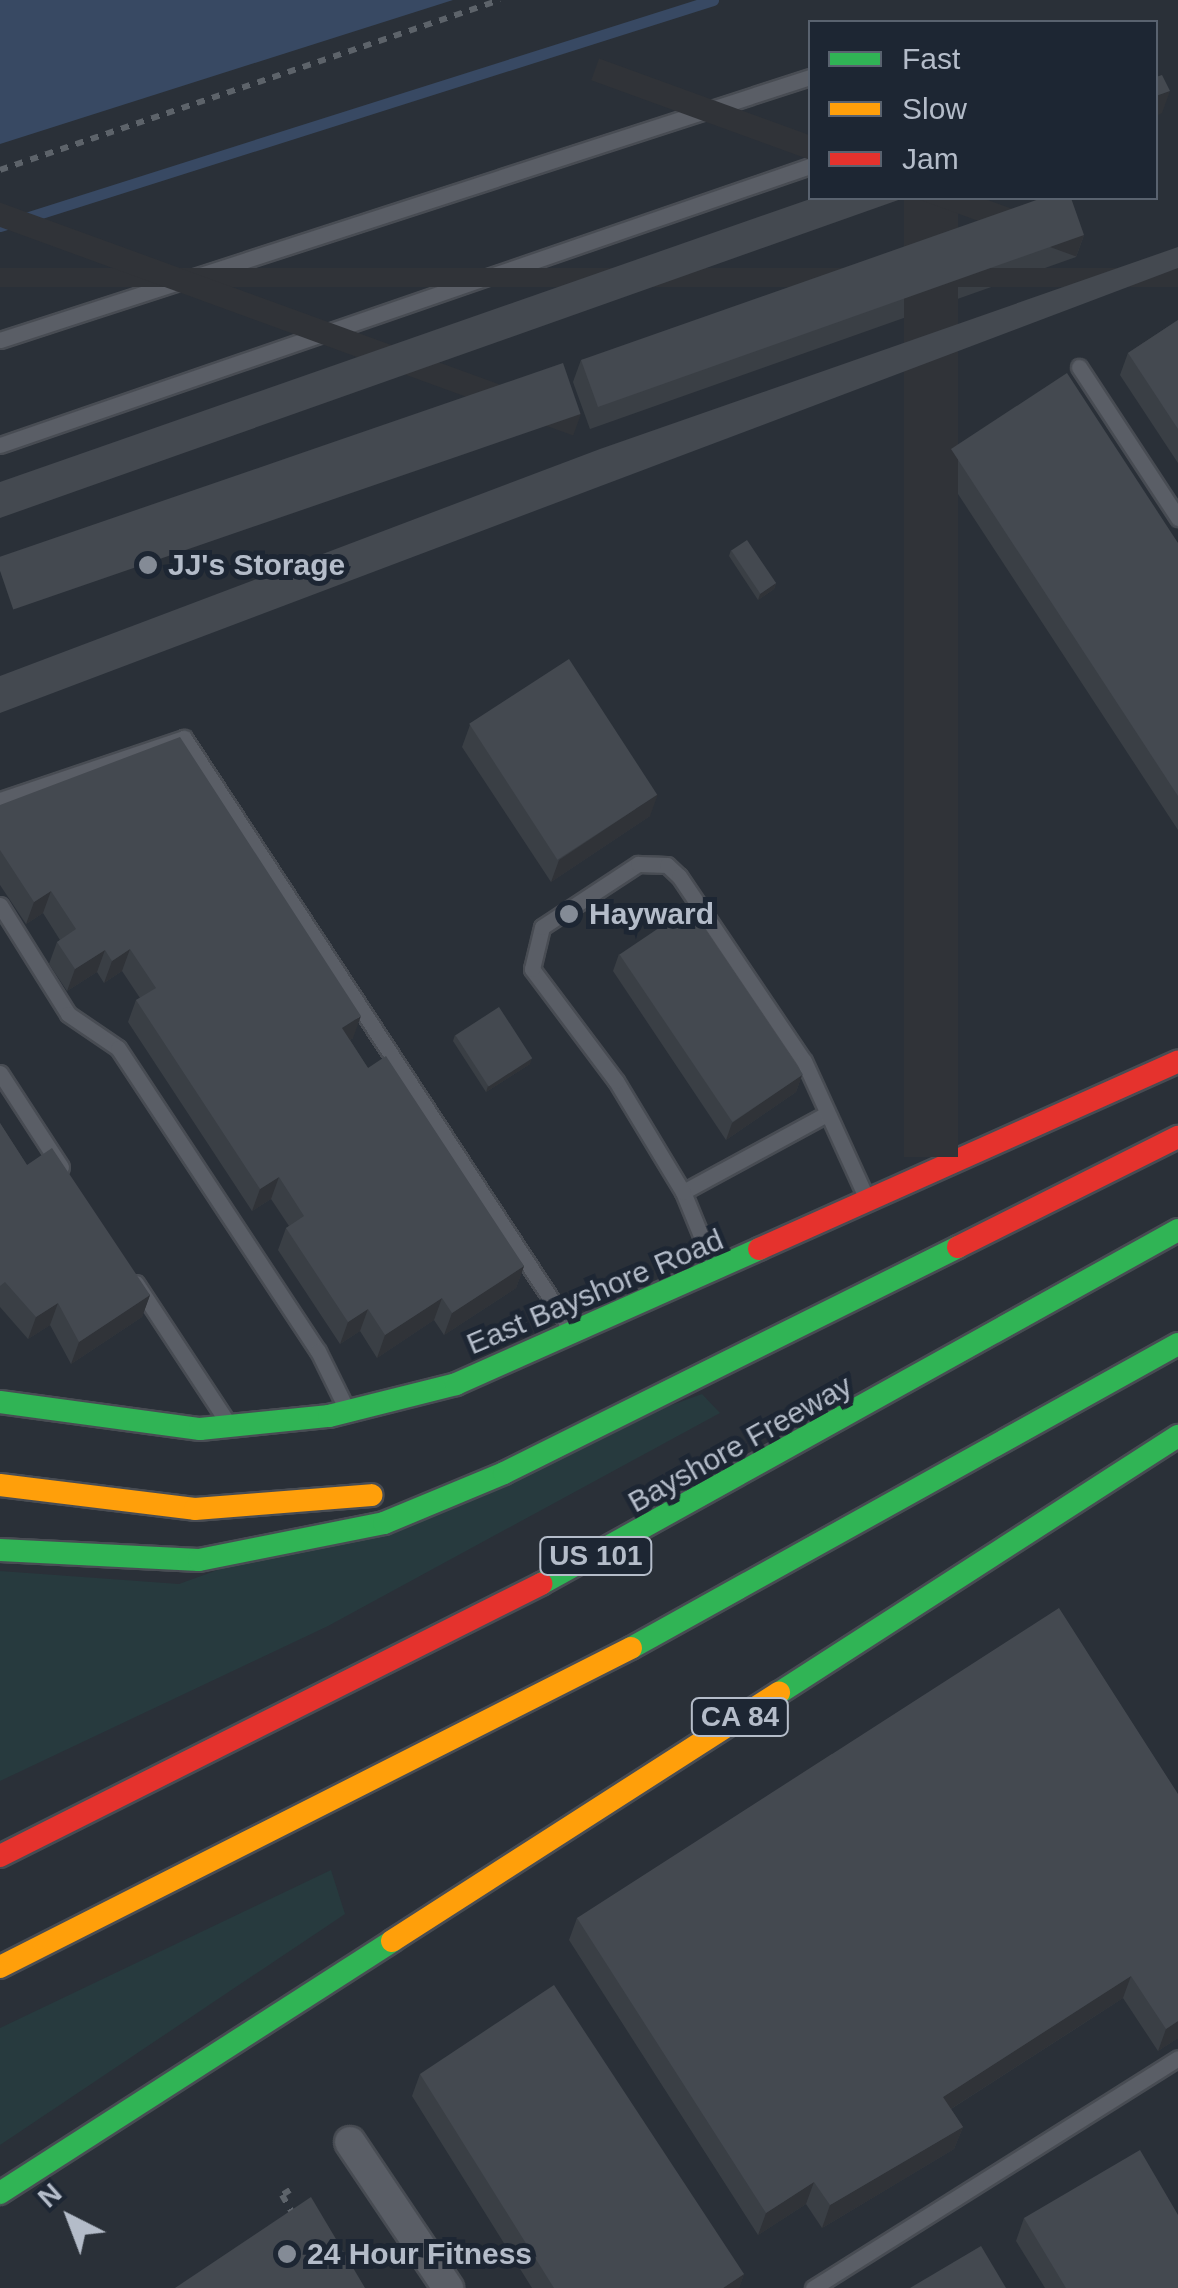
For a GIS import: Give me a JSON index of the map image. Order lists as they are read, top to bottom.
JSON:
{
  "streets": {
    "main road": [
      "East Bayshore Road",
      "Bayshore Freeway",
      "US 101",
      "CA 84"
    ]
  },
  "places": ["JJ's Storage", "Hayward", "24 Hour Fitness"],
  "legend": ["Fast", "Slow", "Jam"],
  "north": "top left"
}
